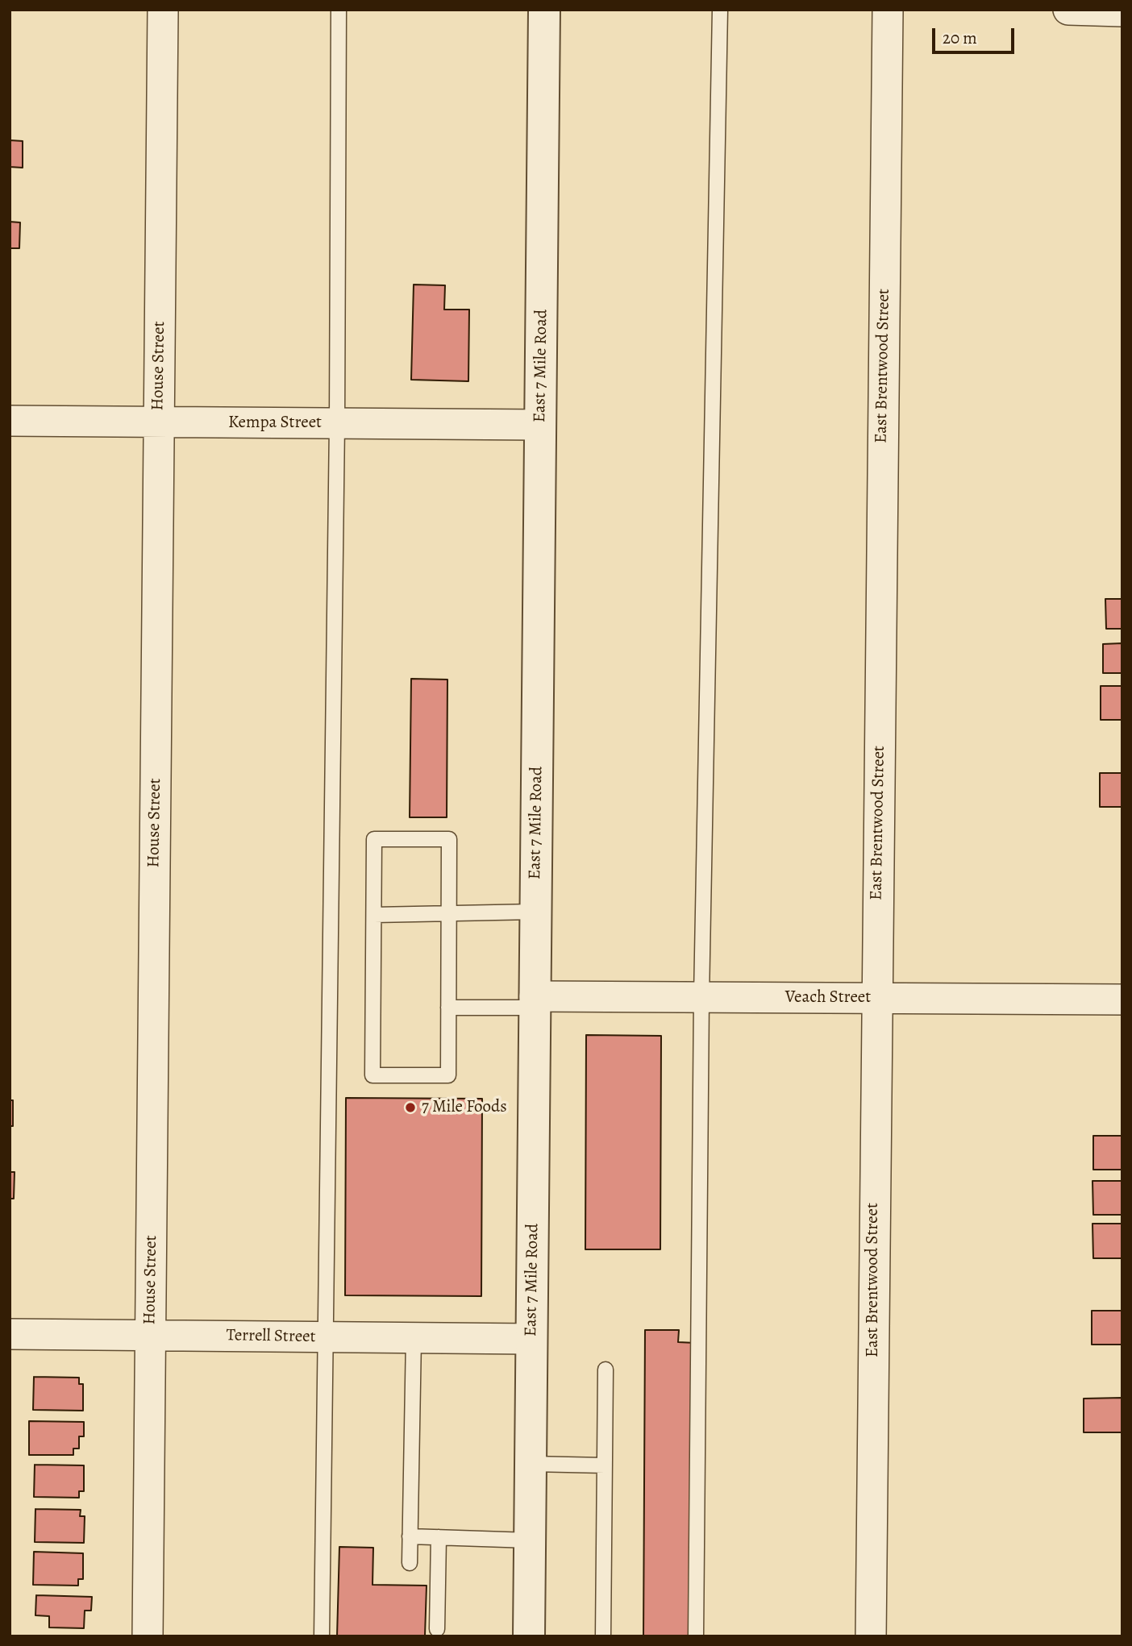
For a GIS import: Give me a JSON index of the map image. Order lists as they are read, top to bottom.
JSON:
{
  "streets": {
    "street": [
      "House Street",
      "East 7 Mile Road",
      "East Brentwood Street",
      "Kempa Street",
      "Veach Street",
      "Terrell Street"
    ]
  },
  "crossings": [
    ["House Street", "Kempa Street"],
    ["House Street", "Terrell Street"],
    ["East 7 Mile Road", "Kempa Street"],
    ["East 7 Mile Road", "Veach Street"],
    ["East 7 Mile Road", "Terrell Street"],
    ["East Brentwood Street", "Veach Street"]
  ],
  "places": ["7 Mile Foods"],
  "scale_bar": "20 m"
}
